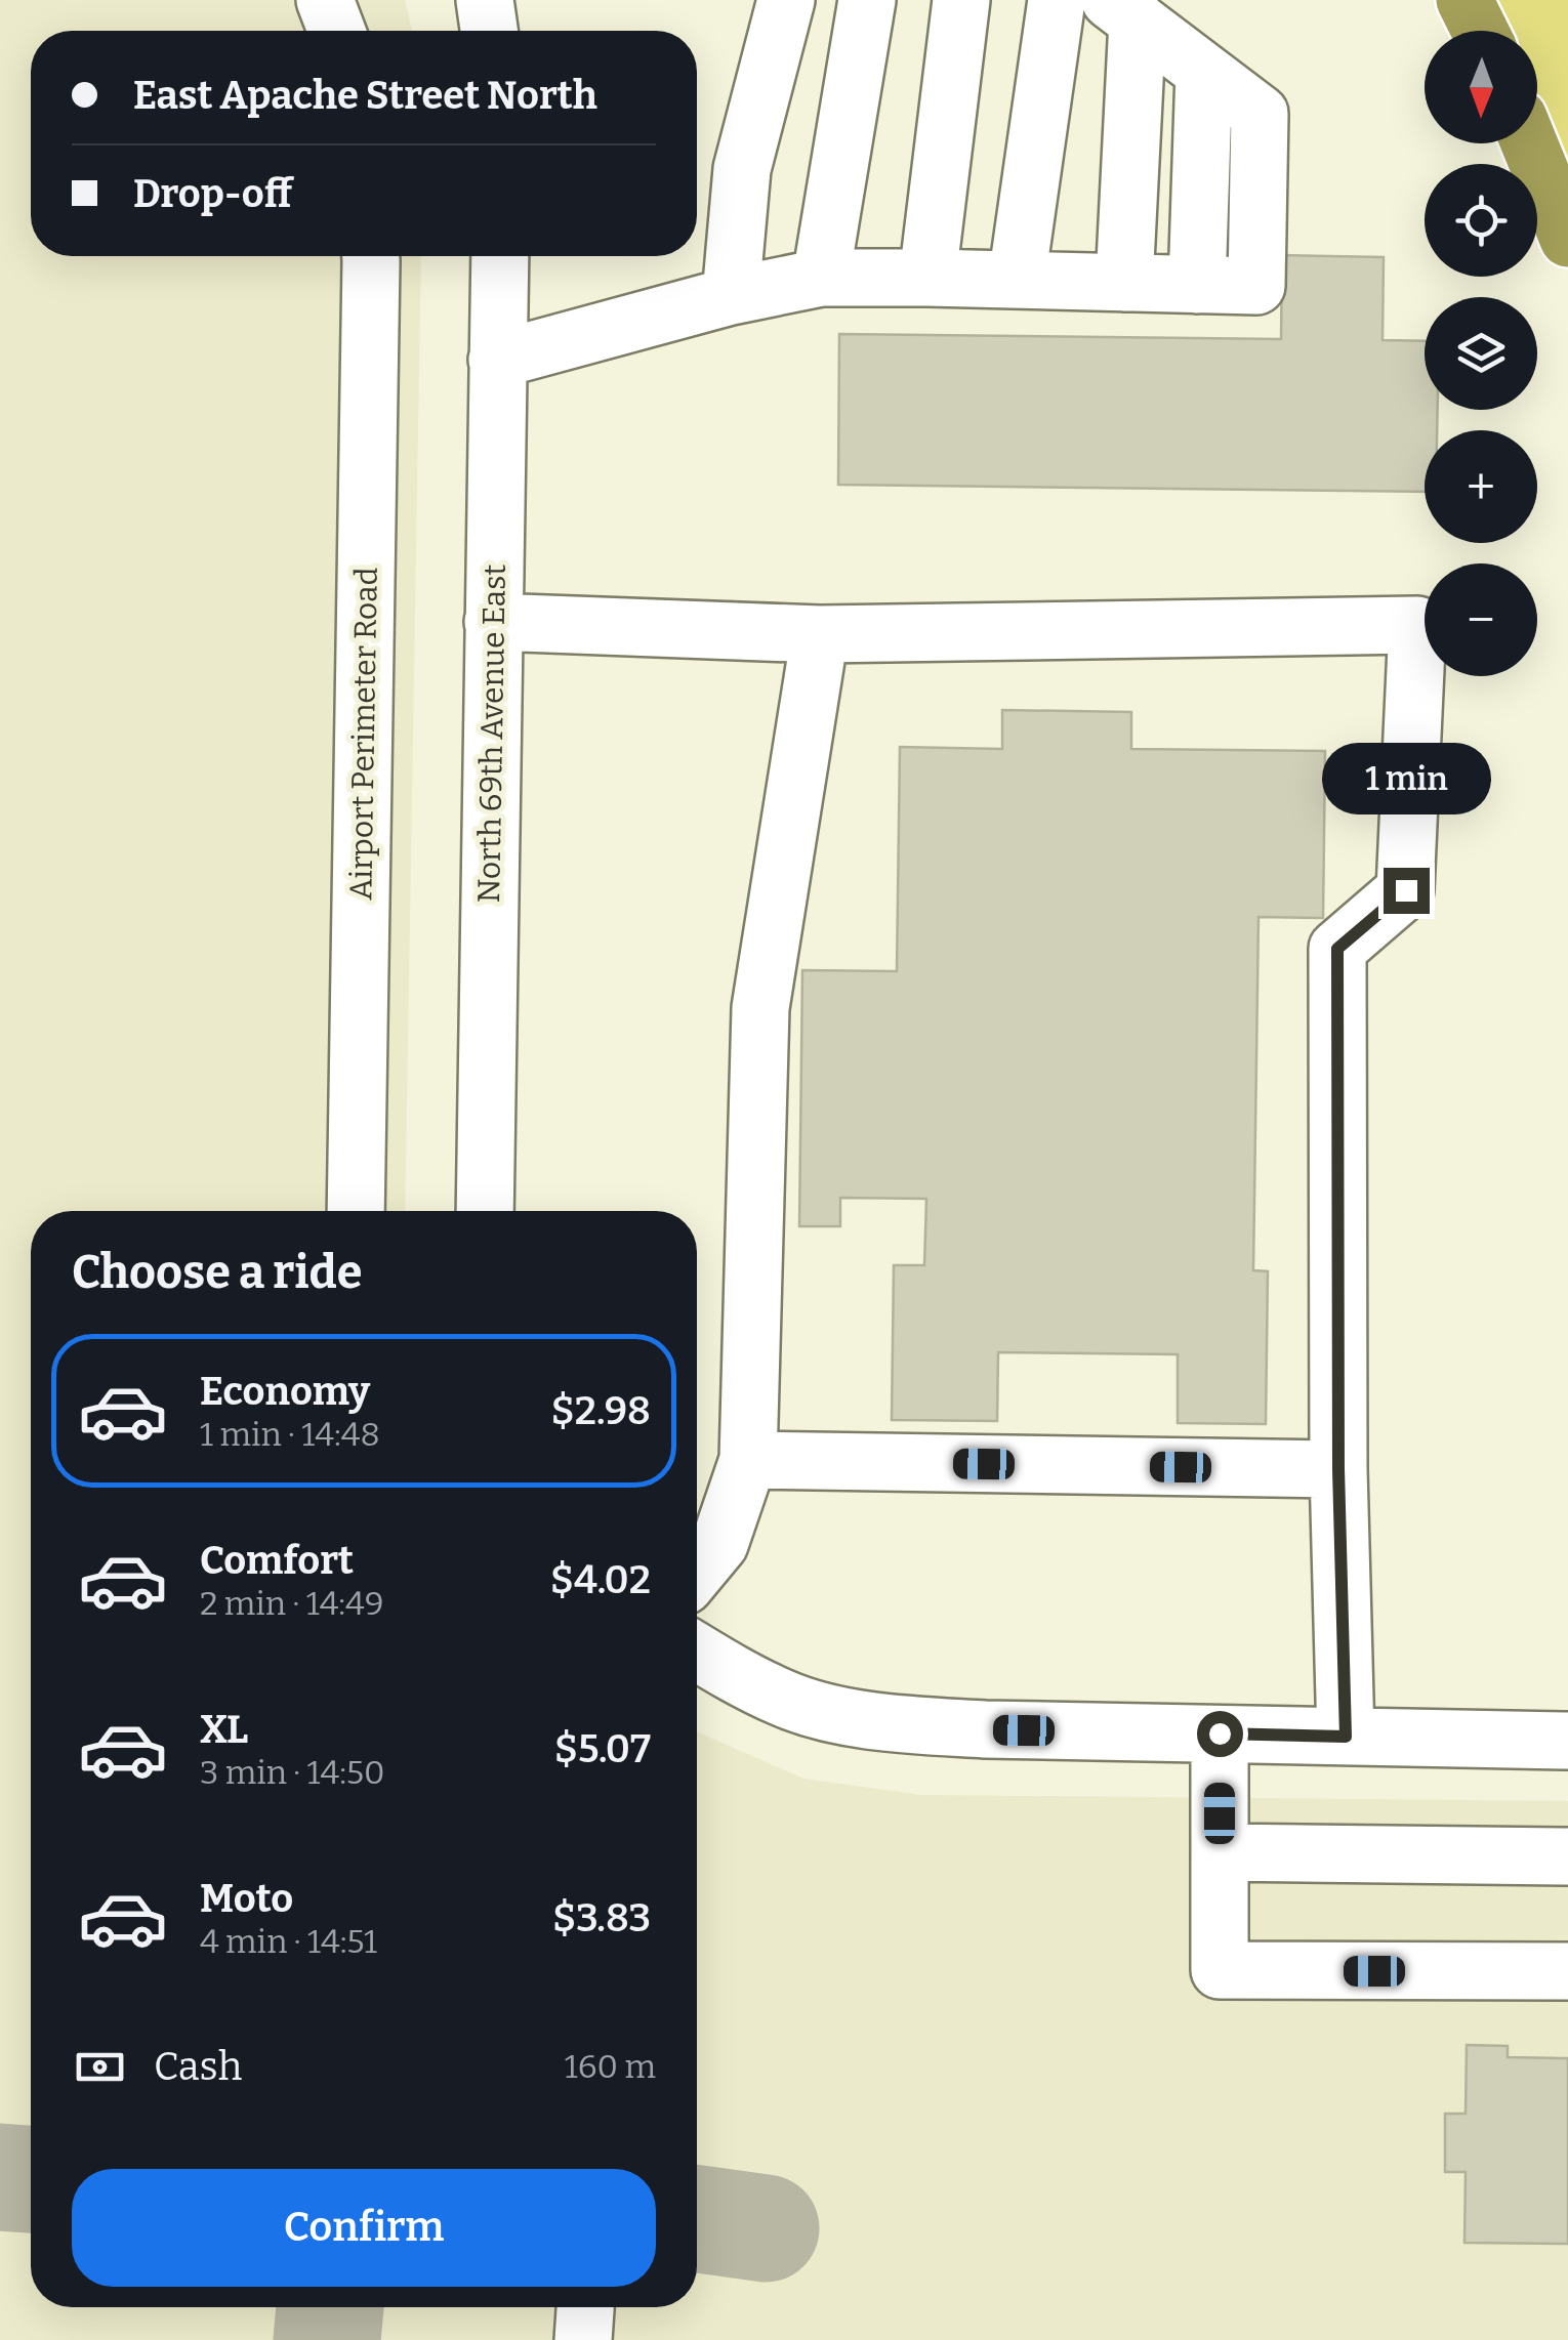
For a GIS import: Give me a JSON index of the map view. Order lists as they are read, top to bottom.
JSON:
{
  "streets": {
    "street": ["Airport Perimeter Road", "North 69th Avenue East"]
  },
  "north": "bottom",
  "page": {
    "map_buttons": ["+", "−"],
    "banner": ["East Apache Street North", "Drop-off"],
    "bubble": "1 min",
    "heading": "Choose a ride",
    "list": [
      {
        "name": "Economy",
        "note": "1 min · 14:48",
        "value": "$2.98"
      },
      {
        "name": "Comfort",
        "note": "2 min · 14:49",
        "value": "$4.02"
      },
      {
        "name": "XL",
        "note": "3 min · 14:50",
        "value": "$5.07"
      },
      {
        "name": "Moto",
        "note": "4 min · 14:51",
        "value": "$3.83"
      }
    ],
    "pay": ["Cash", "160 m"],
    "buttons": "Confirm"
  }
}
